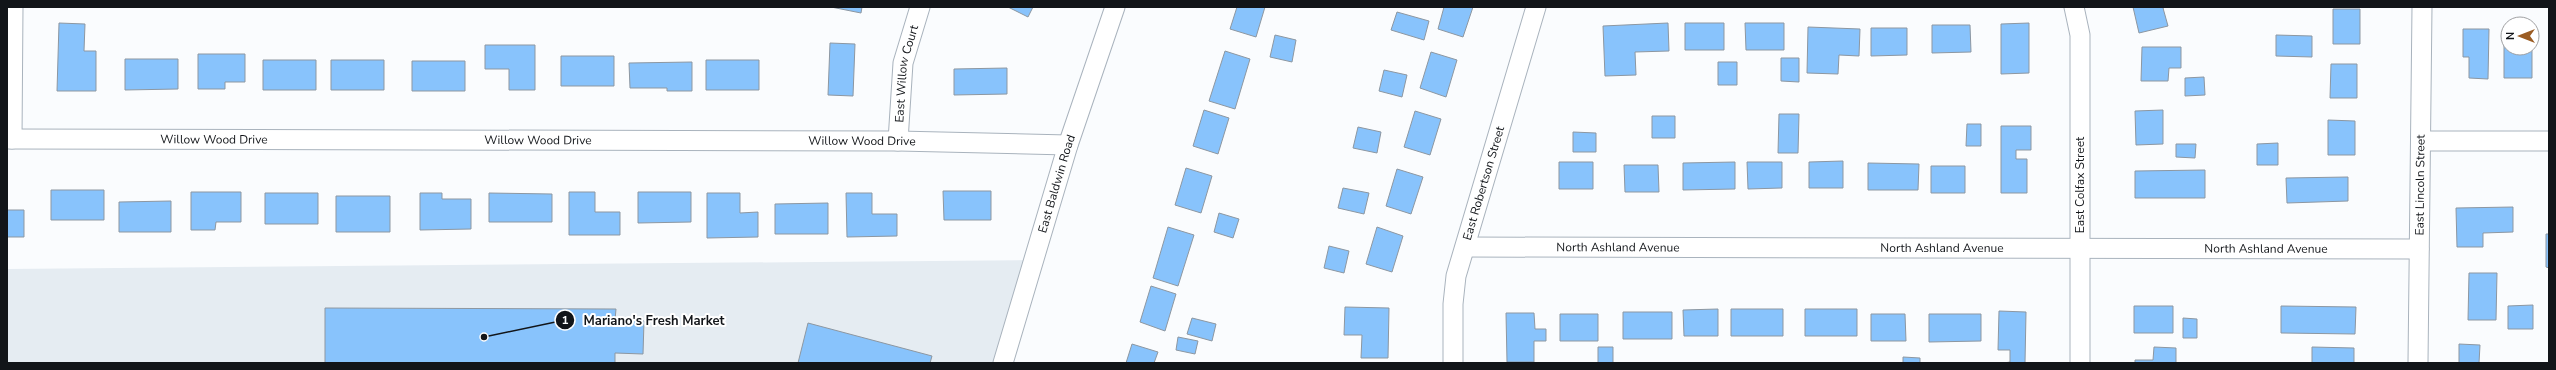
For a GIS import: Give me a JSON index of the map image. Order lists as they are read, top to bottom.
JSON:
{
  "streets": {
    "street": [
      "East Willow Court",
      "Willow Wood Drive",
      "East Robertson Street",
      "East Baldwin Road",
      "East Colfax Street",
      "East Lincoln Street",
      "North Ashland Avenue"
    ]
  },
  "crossings": [
    ["East Willow Court", "Willow Wood Drive"],
    ["Willow Wood Drive", "East Baldwin Road"],
    ["East Robertson Street", "North Ashland Avenue"],
    ["East Colfax Street", "North Ashland Avenue"],
    ["East Lincoln Street", "North Ashland Avenue"]
  ],
  "places": ["Mariano's Fresh Market"],
  "north": "left"
}
